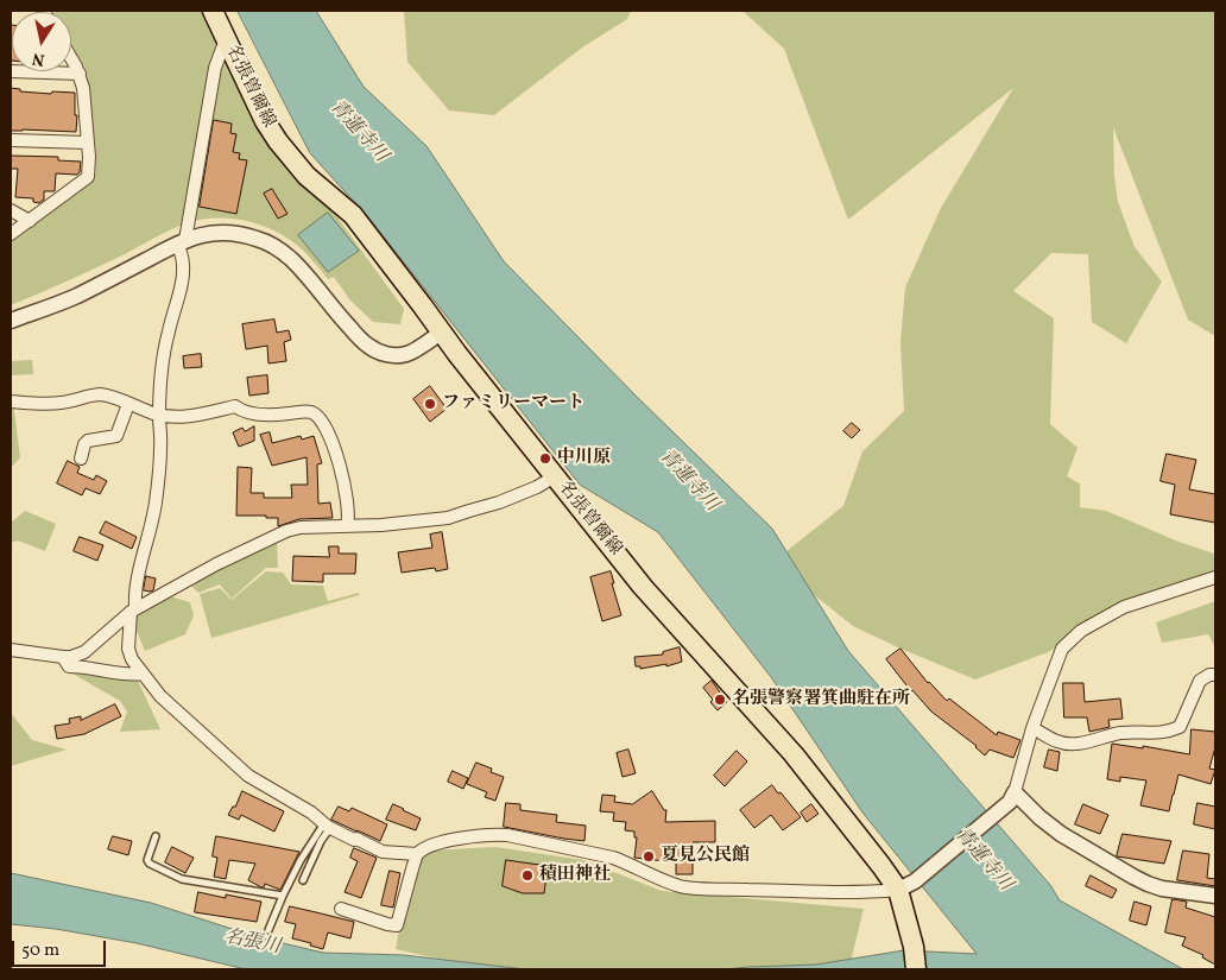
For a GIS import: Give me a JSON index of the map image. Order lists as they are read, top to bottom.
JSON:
{
  "streets": {
    "main road": ["名張曽爾線"]
  },
  "water": ["青蓮寺川", "名張川"],
  "places": [
    "ファミリーマート",
    "中川原",
    "名張警察署箕曲駐在所",
    "夏見公民館",
    "積田神社"
  ],
  "scale_bar": "50 m",
  "north": "bottom"
}
